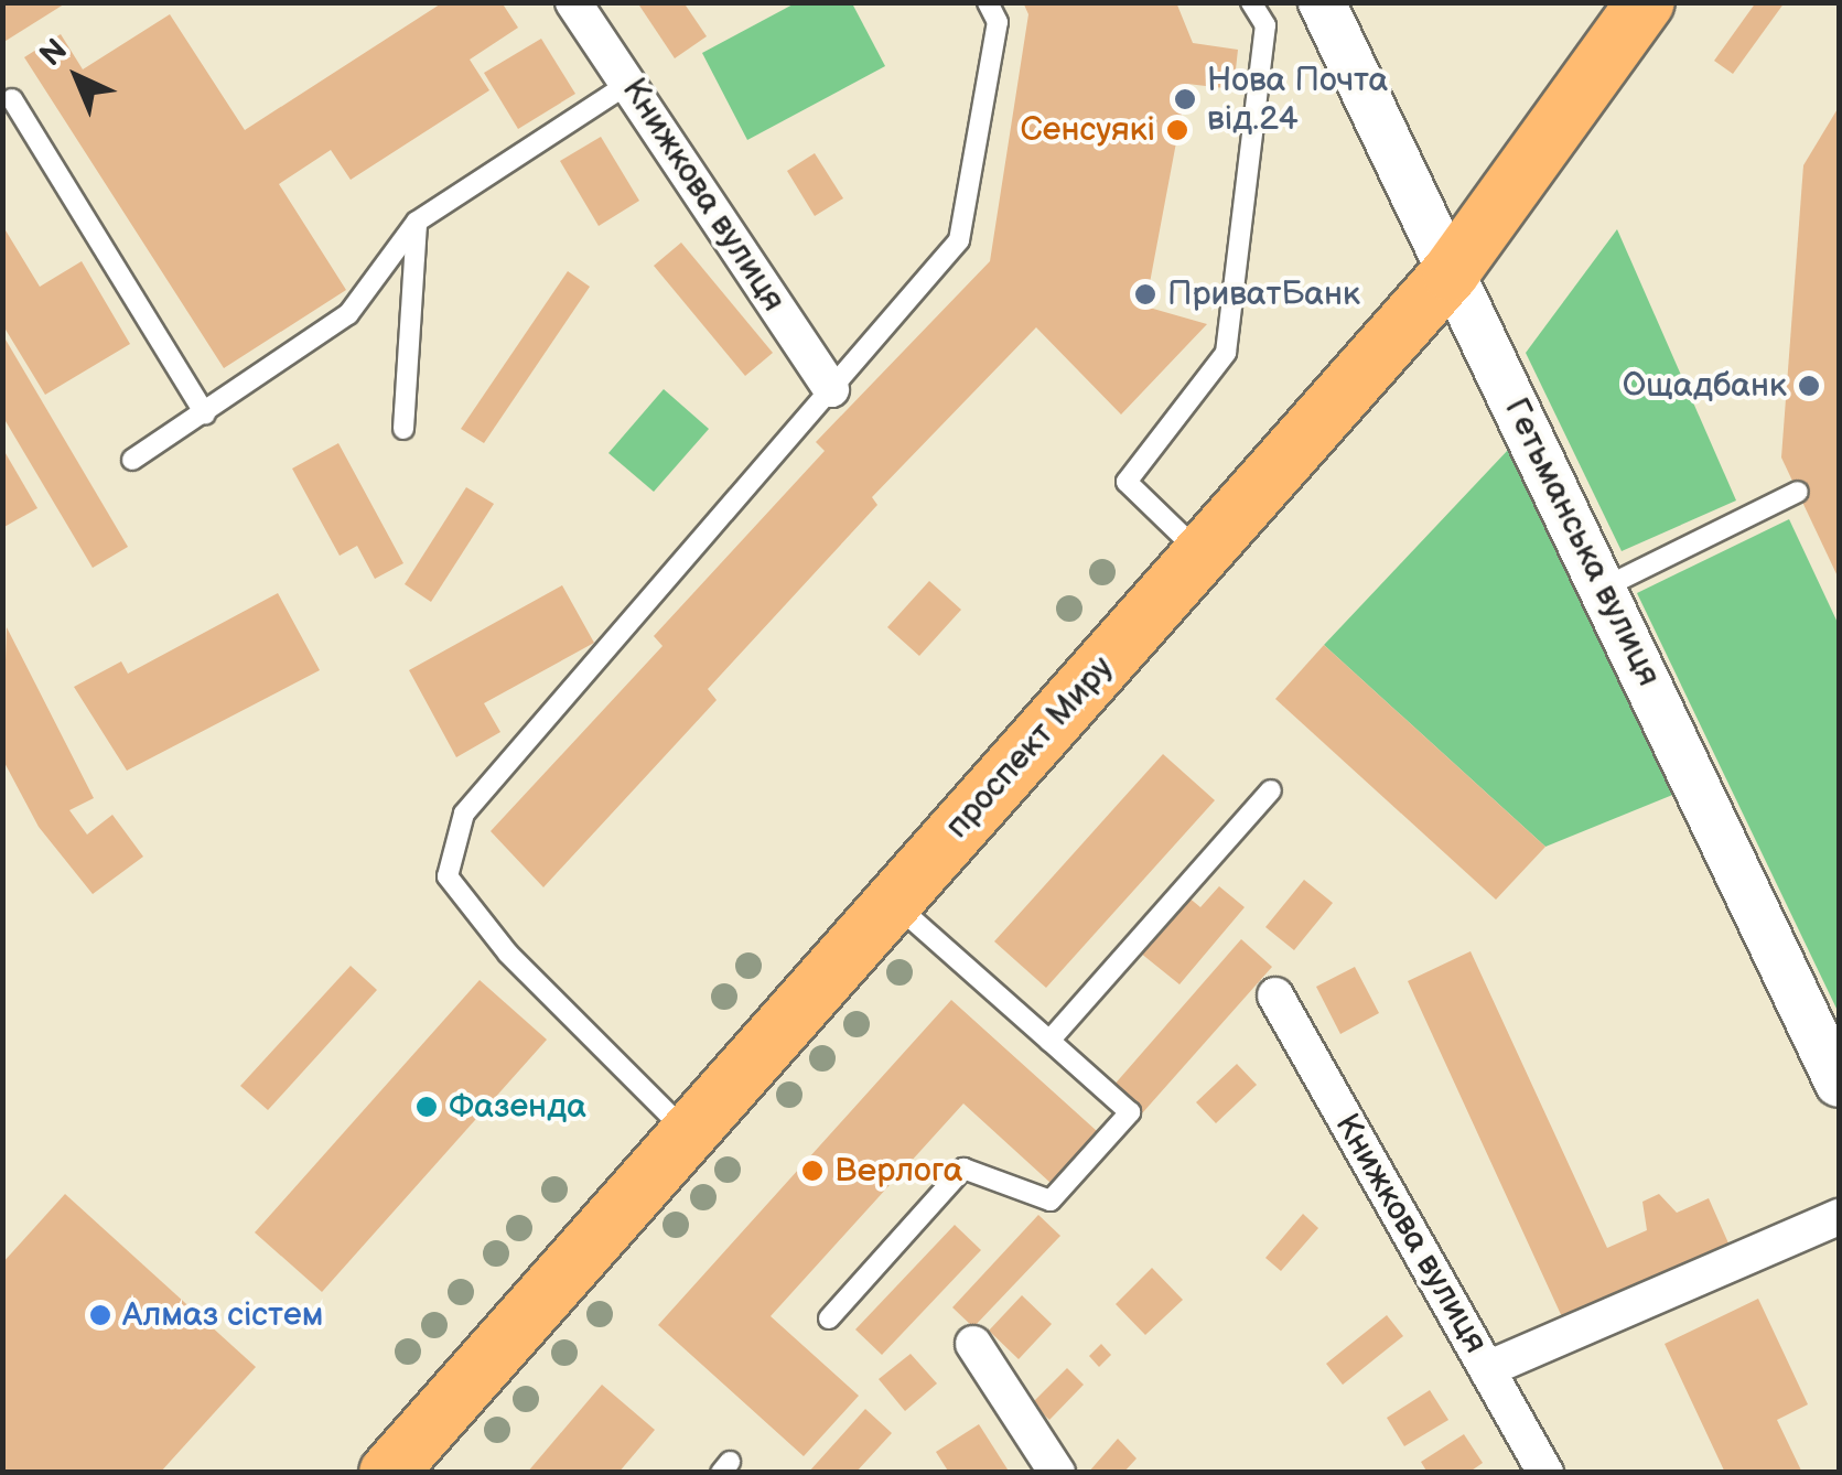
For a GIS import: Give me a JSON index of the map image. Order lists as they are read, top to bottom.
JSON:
{
  "streets": {
    "main road": ["проспект Миру"],
    "street": ["Книжкова вулиця", "Гетьманська вулиця"]
  },
  "crossings": [
    ["Гетьманська вулиця", "проспект Миру"]
  ],
  "places": [
    "Нова Почта від.24",
    "Сенсуякі",
    "ПриватБанк",
    "Ощадбанк",
    "Фазенда",
    "Beрлога",
    "Алмаз сістем"
  ],
  "north": "top left"
}
